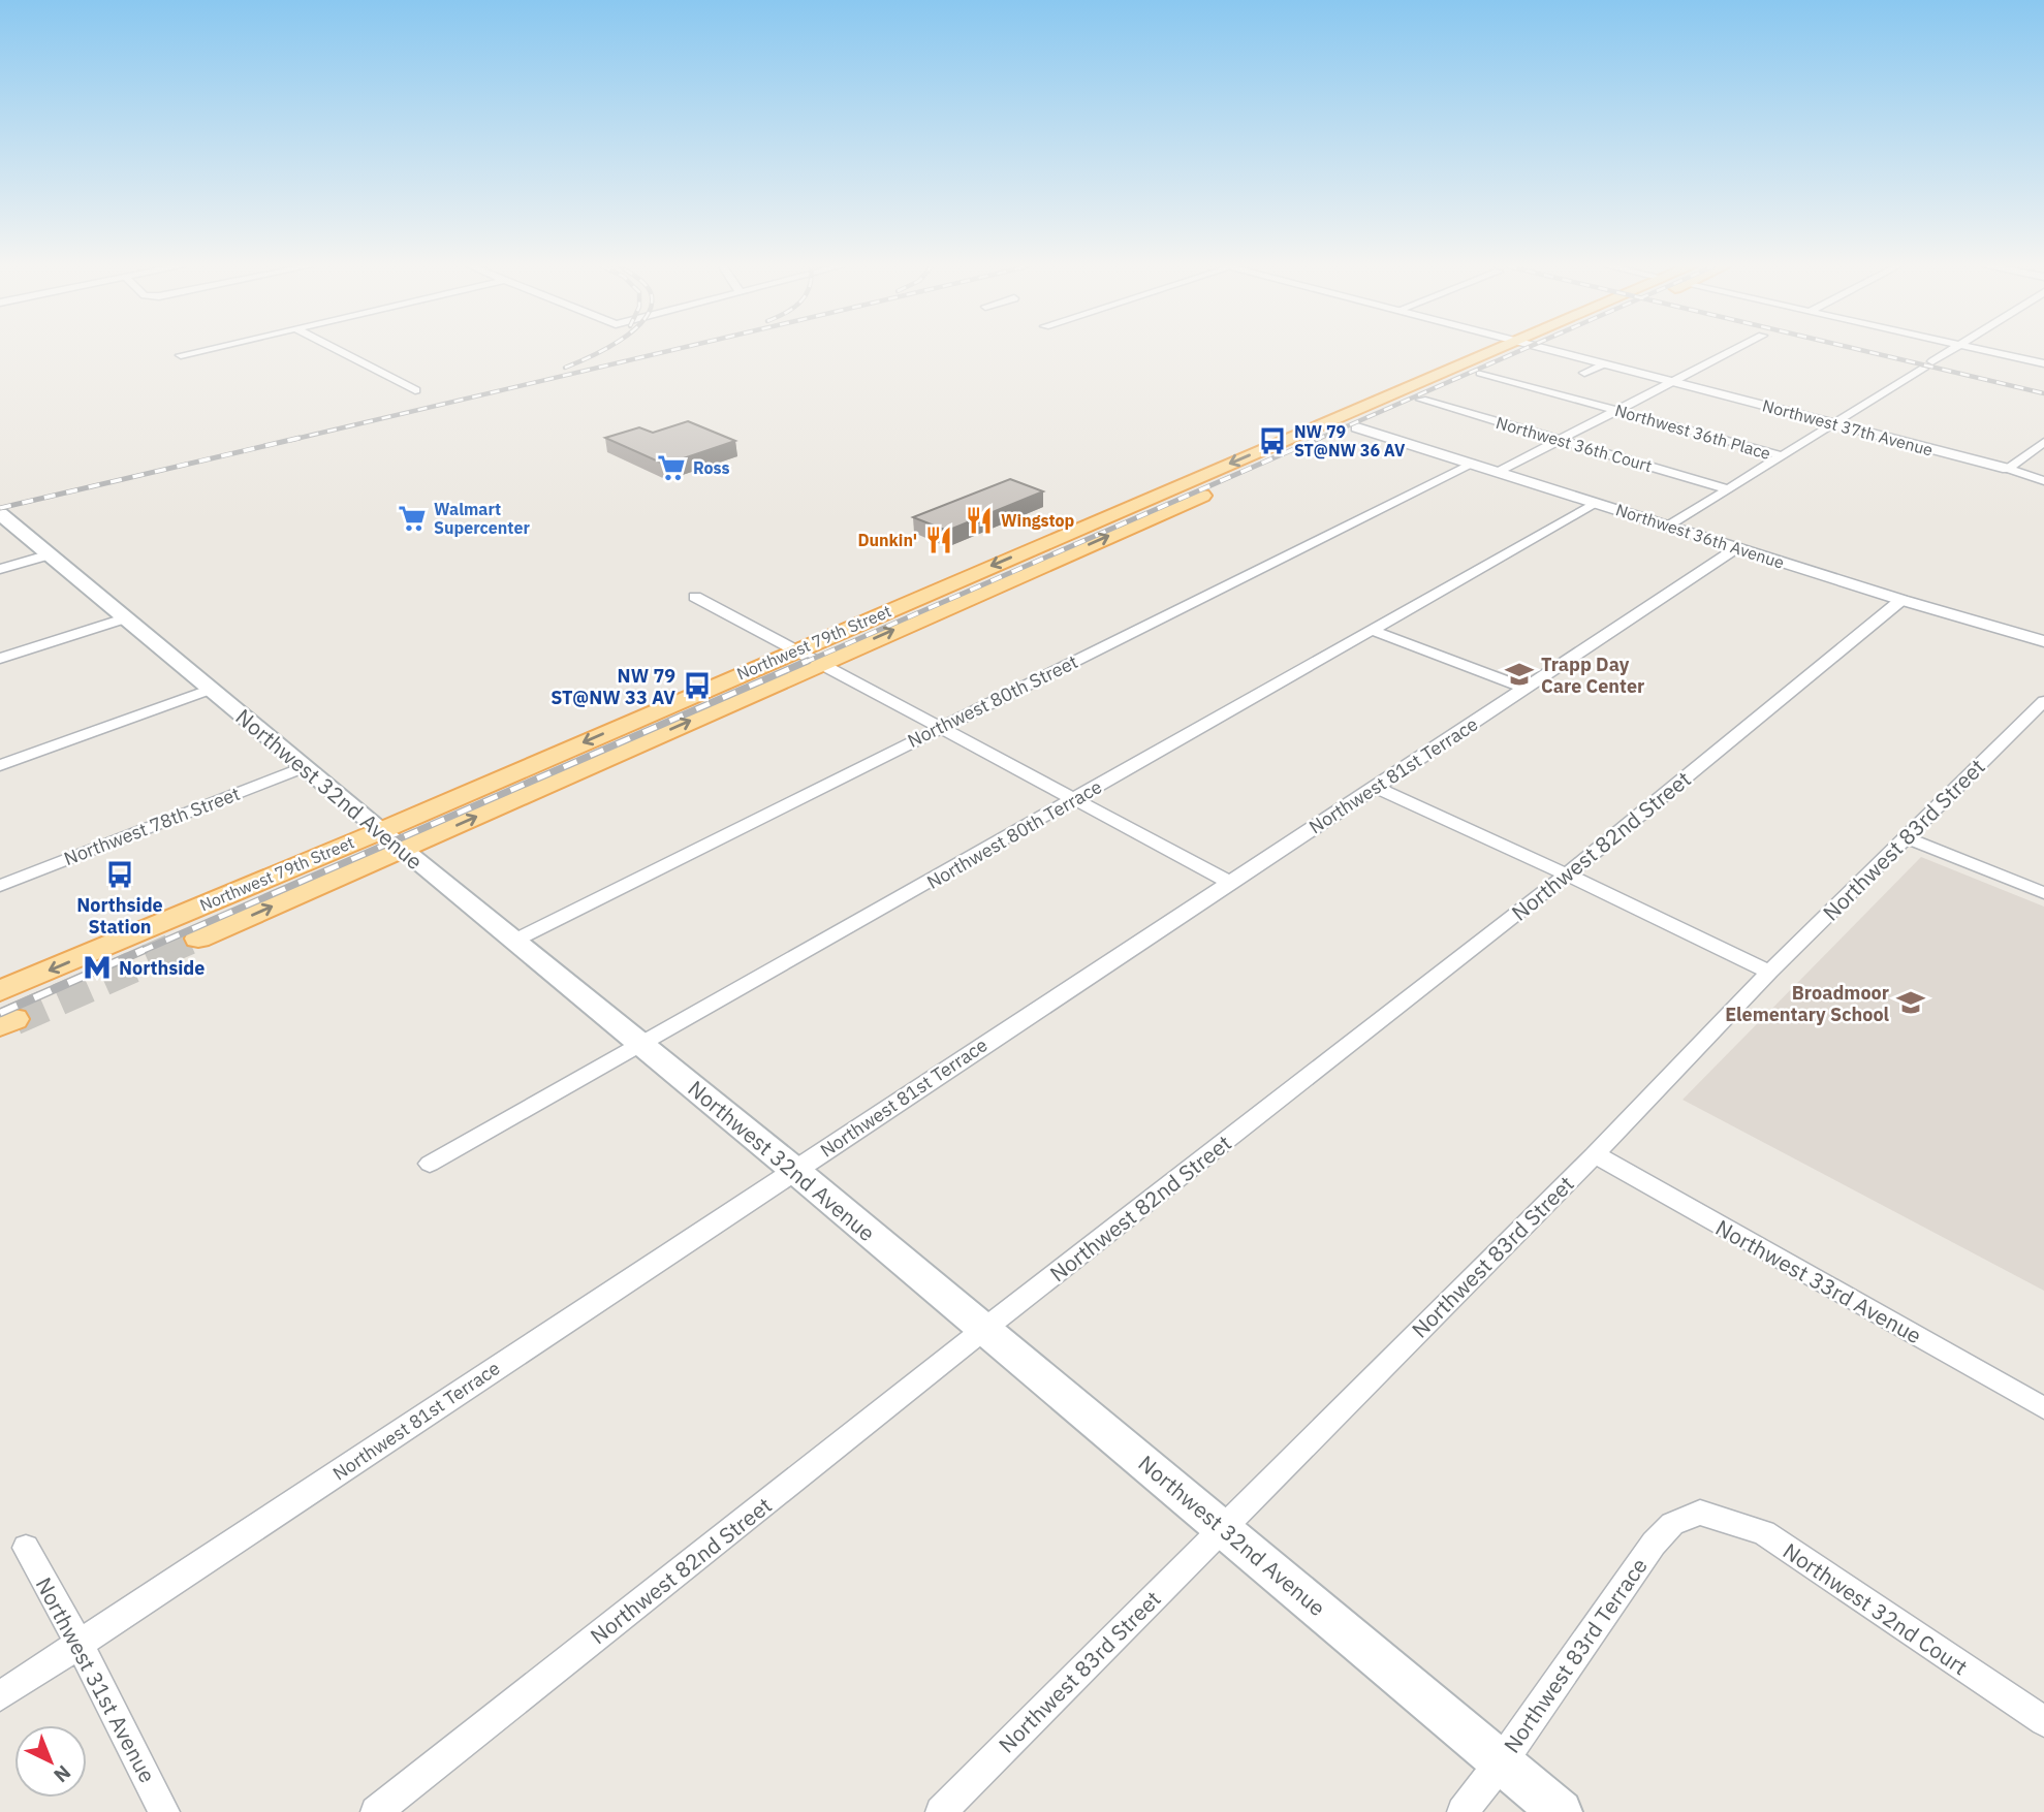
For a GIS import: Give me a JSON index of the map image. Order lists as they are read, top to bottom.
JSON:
{
  "streets": {
    "main road": ["Northwest 79th Street", "Northwest 32nd Avenue"],
    "street": [
      "Northwest 37th Avenue",
      "Northwest 36th Place",
      "Northwest 36th Court",
      "Northwest 36th Avenue",
      "Northwest 80th Street",
      "Northwest 81st Terrace",
      "Northwest 78th Street",
      "Northwest 80th Terrace",
      "Northwest 83rd Street",
      "Northwest 82nd Street",
      "Northwest 33rd Avenue",
      "Northwest 32nd Court",
      "Northwest 83rd Terrace",
      "Northwest 31st Avenue"
    ]
  },
  "crossings": [
    ["Northwest 36th Place", "Northwest 79th Street"],
    ["Northwest 36th Court", "Northwest 79th Street"],
    ["Northwest 36th Avenue", "Northwest 79th Street"],
    ["Northwest 36th Avenue", "Northwest 80th Street"],
    ["Northwest 36th Avenue", "Northwest 81st Terrace"],
    ["Northwest 36th Avenue", "Northwest 80th Terrace"],
    ["Northwest 36th Avenue", "Northwest 82nd Street"],
    ["Northwest 79th Street", "Northwest 32nd Avenue"],
    ["Northwest 80th Street", "Northwest 32nd Avenue"],
    ["Northwest 81st Terrace", "Northwest 32nd Avenue"],
    ["Northwest 81st Terrace", "Northwest 31st Avenue"],
    ["Northwest 32nd Avenue", "Northwest 78th Street"],
    ["Northwest 32nd Avenue", "Northwest 80th Terrace"],
    ["Northwest 32nd Avenue", "Northwest 83rd Street"],
    ["Northwest 32nd Avenue", "Northwest 82nd Street"],
    ["Northwest 32nd Avenue", "Northwest 83rd Terrace"],
    ["Northwest 83rd Street", "Northwest 33rd Avenue"],
    ["Northwest 32nd Court", "Northwest 83rd Terrace"]
  ],
  "places": {
    "bus stop": ["NW 79 ST@NW 36 AV", "NW 79 ST@NW 33 AV", "Northside Station"],
    "supermarket": ["Ross", "Walmart Supercenter"],
    "restaurant": ["Wingstop", "Dunkin'"],
    "school or university": ["Trapp Day Care Center", "Broadmoor Elementary School"],
    "metro station": ["Northside"]
  },
  "north": "bottom right"
}
